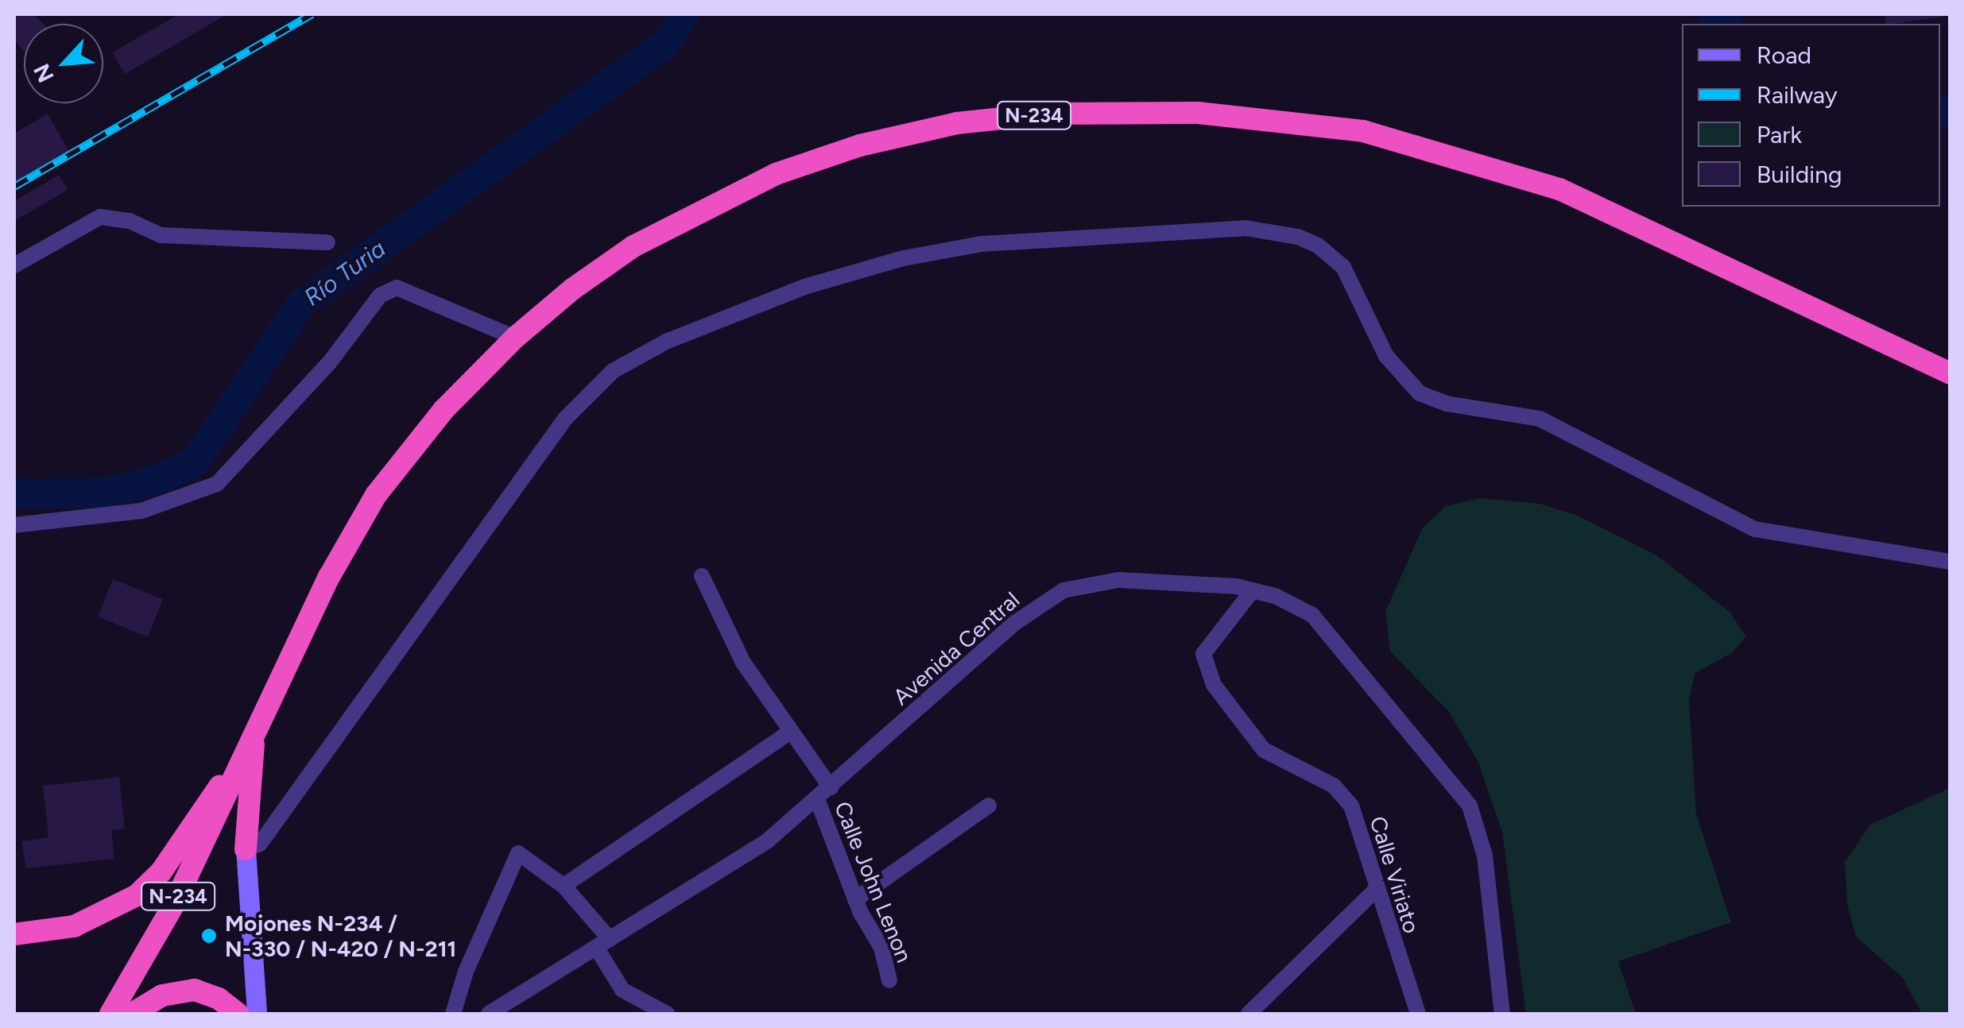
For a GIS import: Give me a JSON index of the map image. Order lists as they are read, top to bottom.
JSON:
{
  "streets": {
    "highway": ["N-234"],
    "street": ["Avenida Central", "Calle Viriato", "Calle John Lenon"]
  },
  "crossings": [
    ["Avenida Central", "Calle Viriato"],
    ["Avenida Central", "Calle John Lenon"]
  ],
  "water": ["Río Turia"],
  "places": ["Mojones N-234 / N-330 / N-420 / N-211"],
  "legend": [
    "Road",
    "Railway",
    "Park",
    "Building"
  ],
  "north": "bottom left"
}
